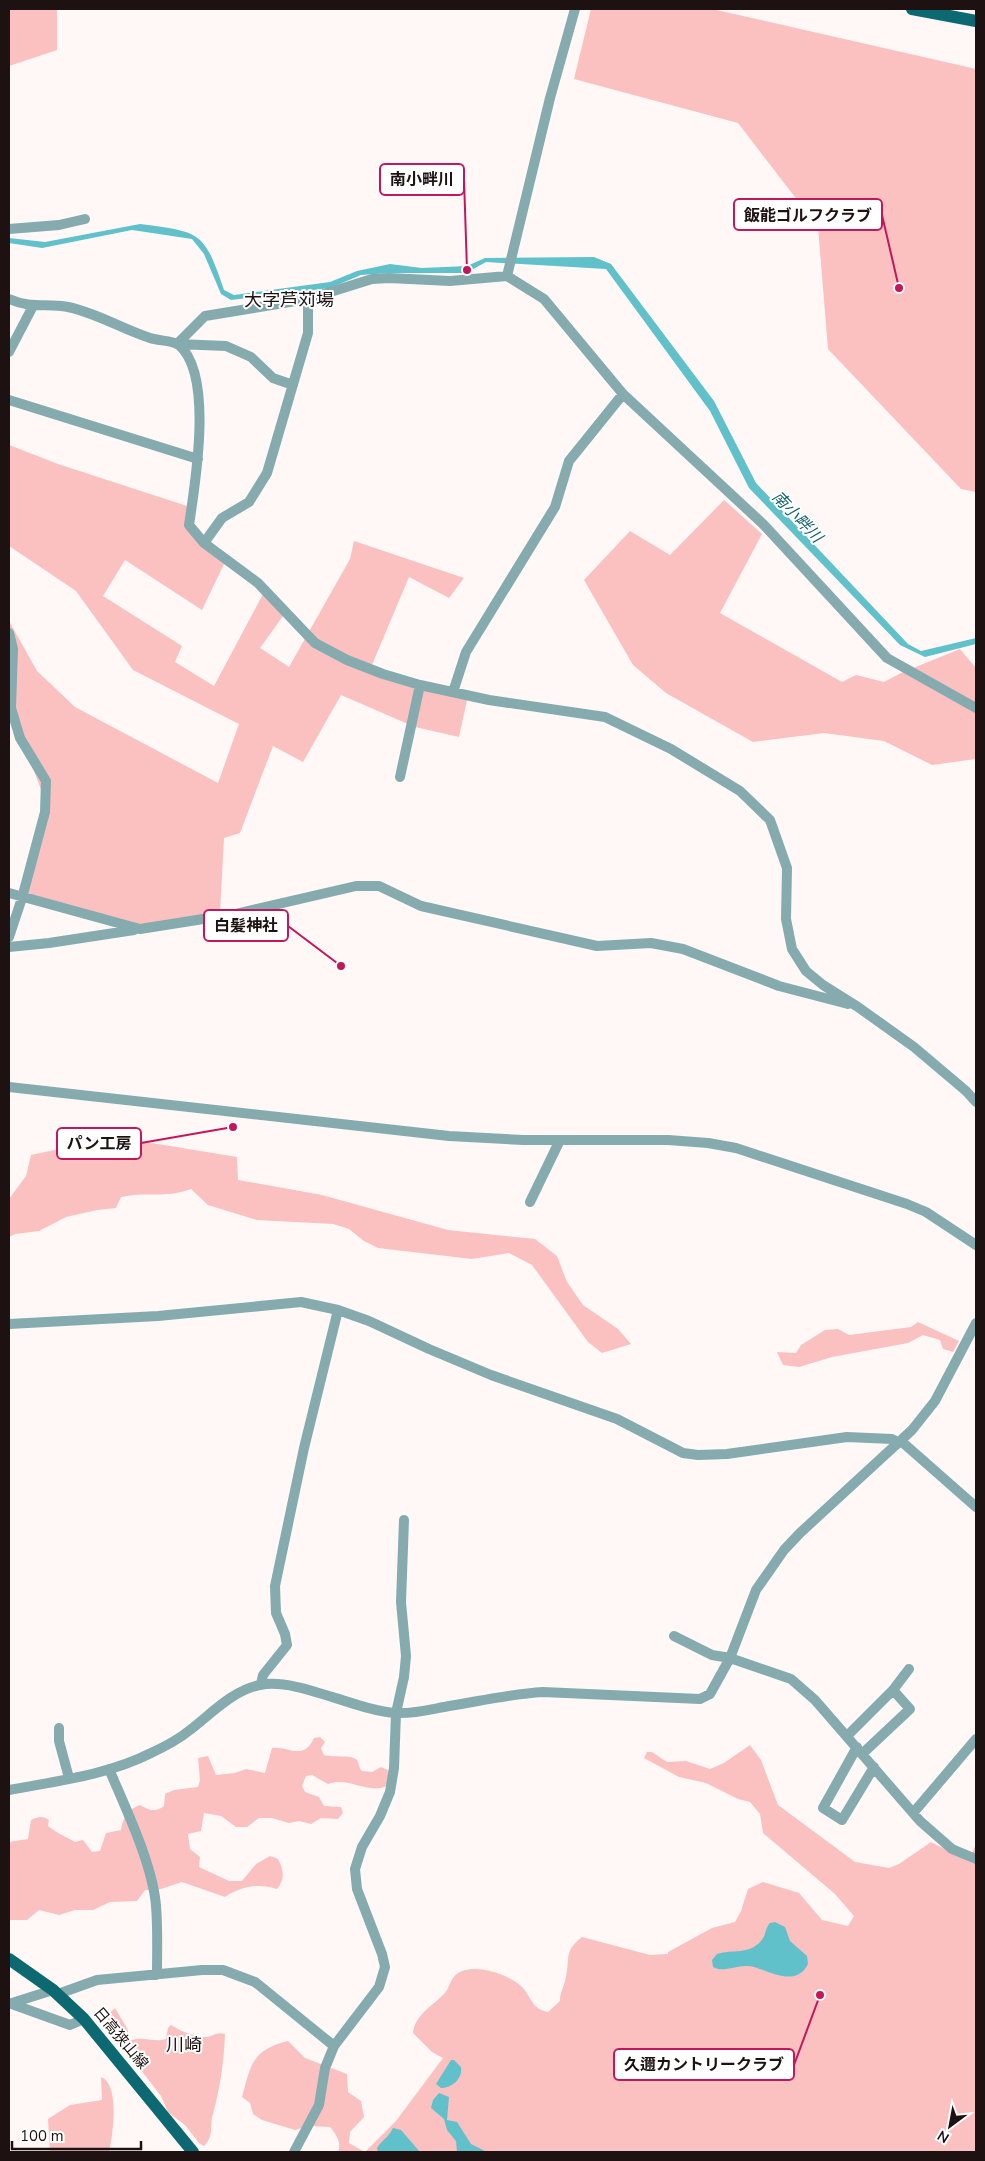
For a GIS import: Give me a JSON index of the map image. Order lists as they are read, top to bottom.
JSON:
{
  "streets": {
    "main road": ["日高狭山線"]
  },
  "districts": ["大字芦苅場", "川崎"],
  "water": ["南小畔川"],
  "places": [
    "南小畔川",
    "飯能ゴルフクラブ",
    "白髪神社",
    "パン工房",
    "久邇カントリークラブ"
  ],
  "scale_bar": "100 m",
  "north": "bottom left"
}
